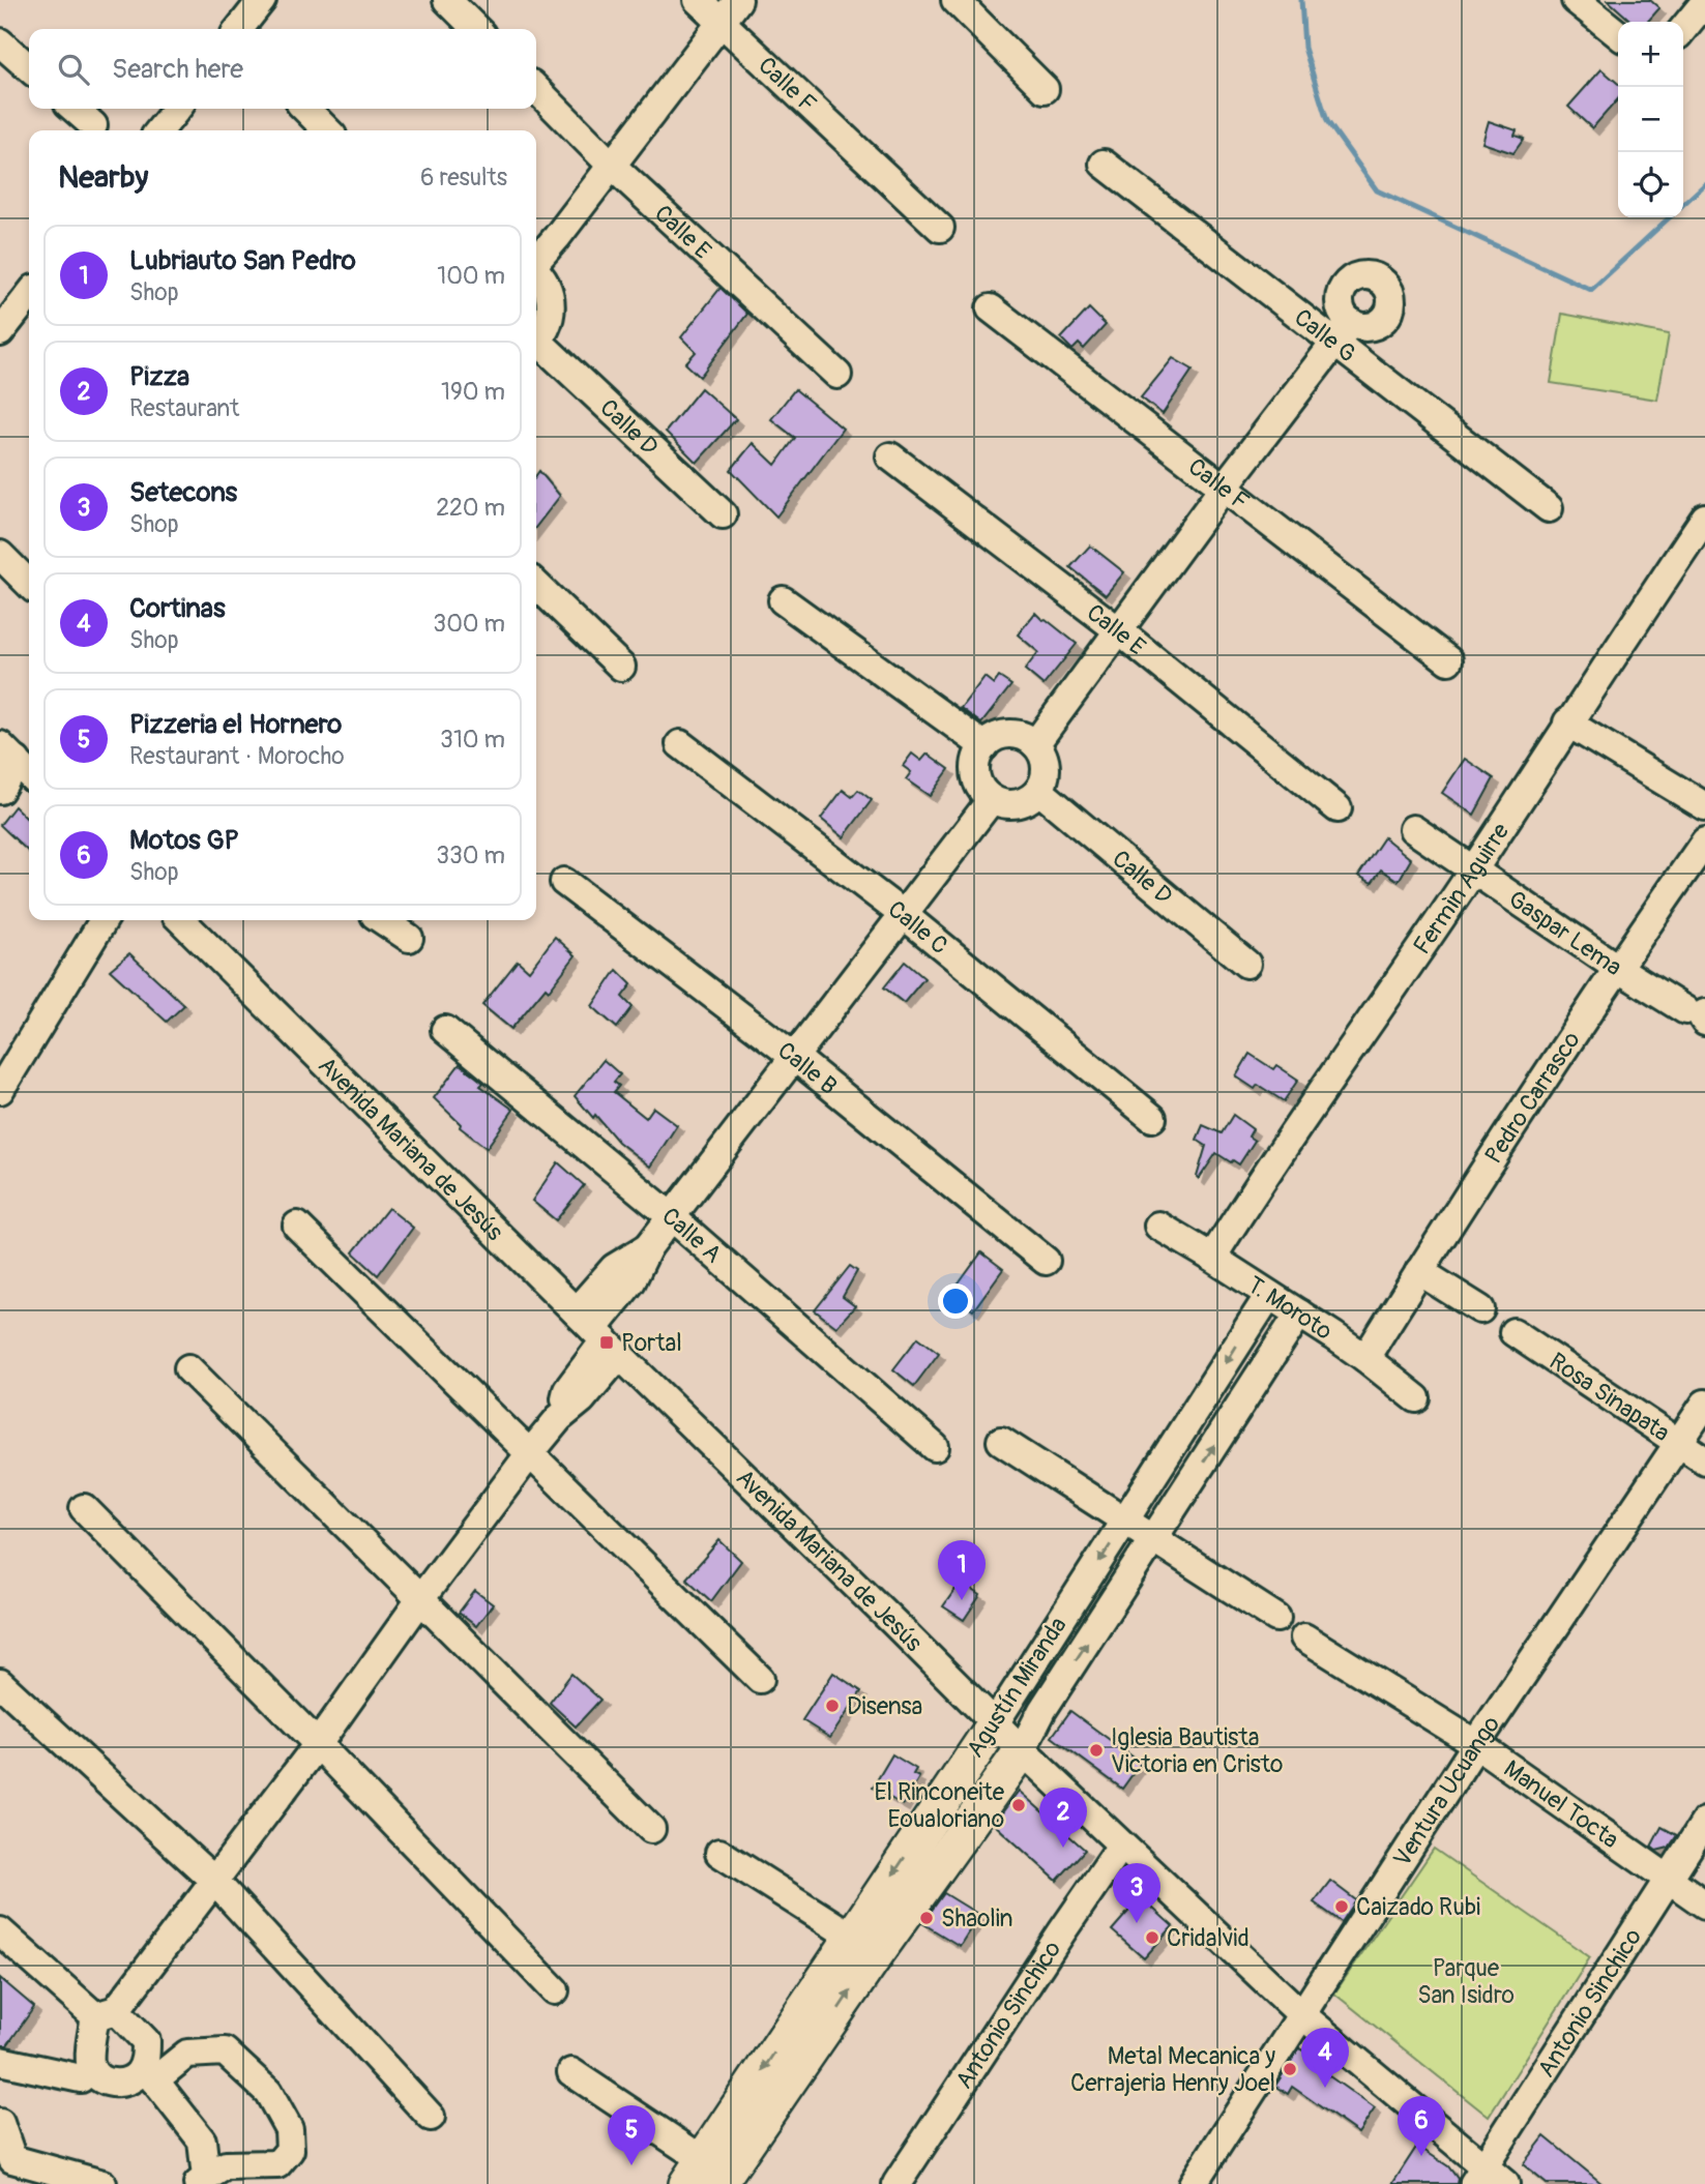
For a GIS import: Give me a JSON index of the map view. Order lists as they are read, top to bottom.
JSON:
{
  "streets": {
    "main road": ["Agustín Miranda"],
    "street": [
      "Calle F",
      "Calle E",
      "Calle G",
      "Calle D",
      "Fermìn Aguirre",
      "Calle C",
      "Gaspar Lema",
      "Calle B",
      "Pedro Carrasco",
      "Avenida Mariana de Jesús",
      "Calle A",
      "T. Moroto",
      "Rosa Sinapata",
      "Ventura Ucuango",
      "Manuel Tocta",
      "Antonio Sinchico"
    ]
  },
  "crossings": [
    ["Fermìn Aguirre", "Gaspar Lema"],
    ["Fermìn Aguirre", "T. Moroto"],
    ["Gaspar Lema", "Pedro Carrasco"],
    ["Pedro Carrasco", "T. Moroto"],
    ["Avenida Mariana de Jesús", "Agustín Miranda"],
    ["Avenida Mariana de Jesús", "Ventura Ucuango"],
    ["Avenida Mariana de Jesús", "Antonio Sinchico"],
    ["T. Moroto", "Agustín Miranda"],
    ["Rosa Sinapata", "Ventura Ucuango"],
    ["Ventura Ucuango", "Manuel Tocta"],
    ["Manuel Tocta", "Antonio Sinchico"]
  ],
  "parks": ["Parque San Isidro"],
  "places": {
    "transit": ["Portal"],
    "other": [
      "Disensa",
      "Iglesia Bautista Victoria en Cristo",
      "El Rinconeite Eoualoriano",
      "Caizado Rubi",
      "Shaolin",
      "Cridalvid",
      "Metal Mecanica y Cerrajeria Henry Joel"
    ]
  },
  "page": {
    "map_buttons": ["+", "−"],
    "search": "Search here",
    "heading": ["Nearby", "6 results"],
    "list": [
      {
        "mark": "1",
        "name": "Lubriauto San Pedro",
        "note": "Shop",
        "value": "100 m"
      },
      {
        "mark": "2",
        "name": "Pizza",
        "note": "Restaurant",
        "value": "190 m"
      },
      {
        "mark": "3",
        "name": "Setecons",
        "note": "Shop",
        "value": "220 m"
      },
      {
        "mark": "4",
        "name": "Cortinas",
        "note": "Shop",
        "value": "300 m"
      },
      {
        "mark": "5",
        "name": "Pizzeria el Hornero",
        "note": "Restaurant · Morocho",
        "value": "310 m"
      },
      {
        "mark": "6",
        "name": "Motos GP",
        "note": "Shop",
        "value": "330 m"
      }
    ],
    "pins": [
      "1",
      "2",
      "3",
      "4",
      "6",
      "5"
    ]
  }
}
